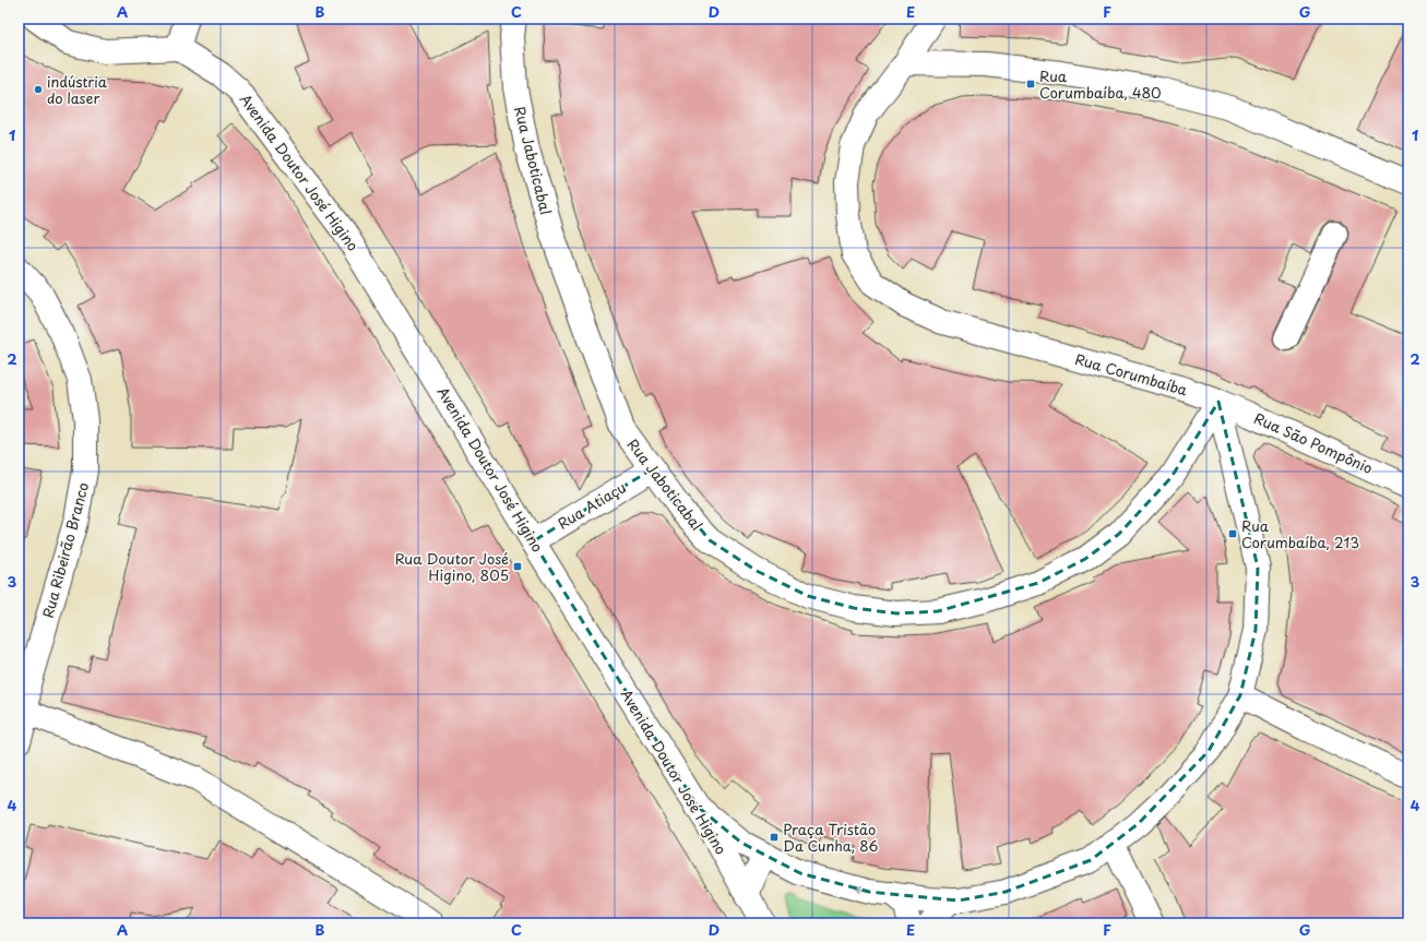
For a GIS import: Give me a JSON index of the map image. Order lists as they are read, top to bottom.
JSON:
{
  "streets": {
    "street": [
      "Rua Jaboticabal",
      "Avenida Doutor José Higino",
      "Rua Corumbaíba",
      "Rua São Pompônio",
      "Rua Atiaçu",
      "Rua Ribeirão Branco"
    ]
  },
  "crossings": [
    ["Rua Jaboticabal", "Rua Corumbaíba"],
    ["Rua Jaboticabal", "Rua São Pompônio"],
    ["Rua Jaboticabal", "Rua Atiaçu"],
    ["Avenida Doutor José Higino", "Rua Atiaçu"],
    ["Rua Corumbaíba", "Rua São Pompônio"]
  ],
  "places": {
    "transit": [
      "Rua Corumbaíba, 480",
      "Rua Corumbaíba, 213",
      "Rua Doutor José Higino, 805",
      "Praça Tristão Da Cunha, 86"
    ],
    "other": ["indústria do laser"]
  },
  "grid": {
    "columns": [
      "A",
      "B",
      "C",
      "D",
      "E",
      "F",
      "G"
    ],
    "rows": [
      "1",
      "2",
      "3",
      "4"
    ]
  }
}
